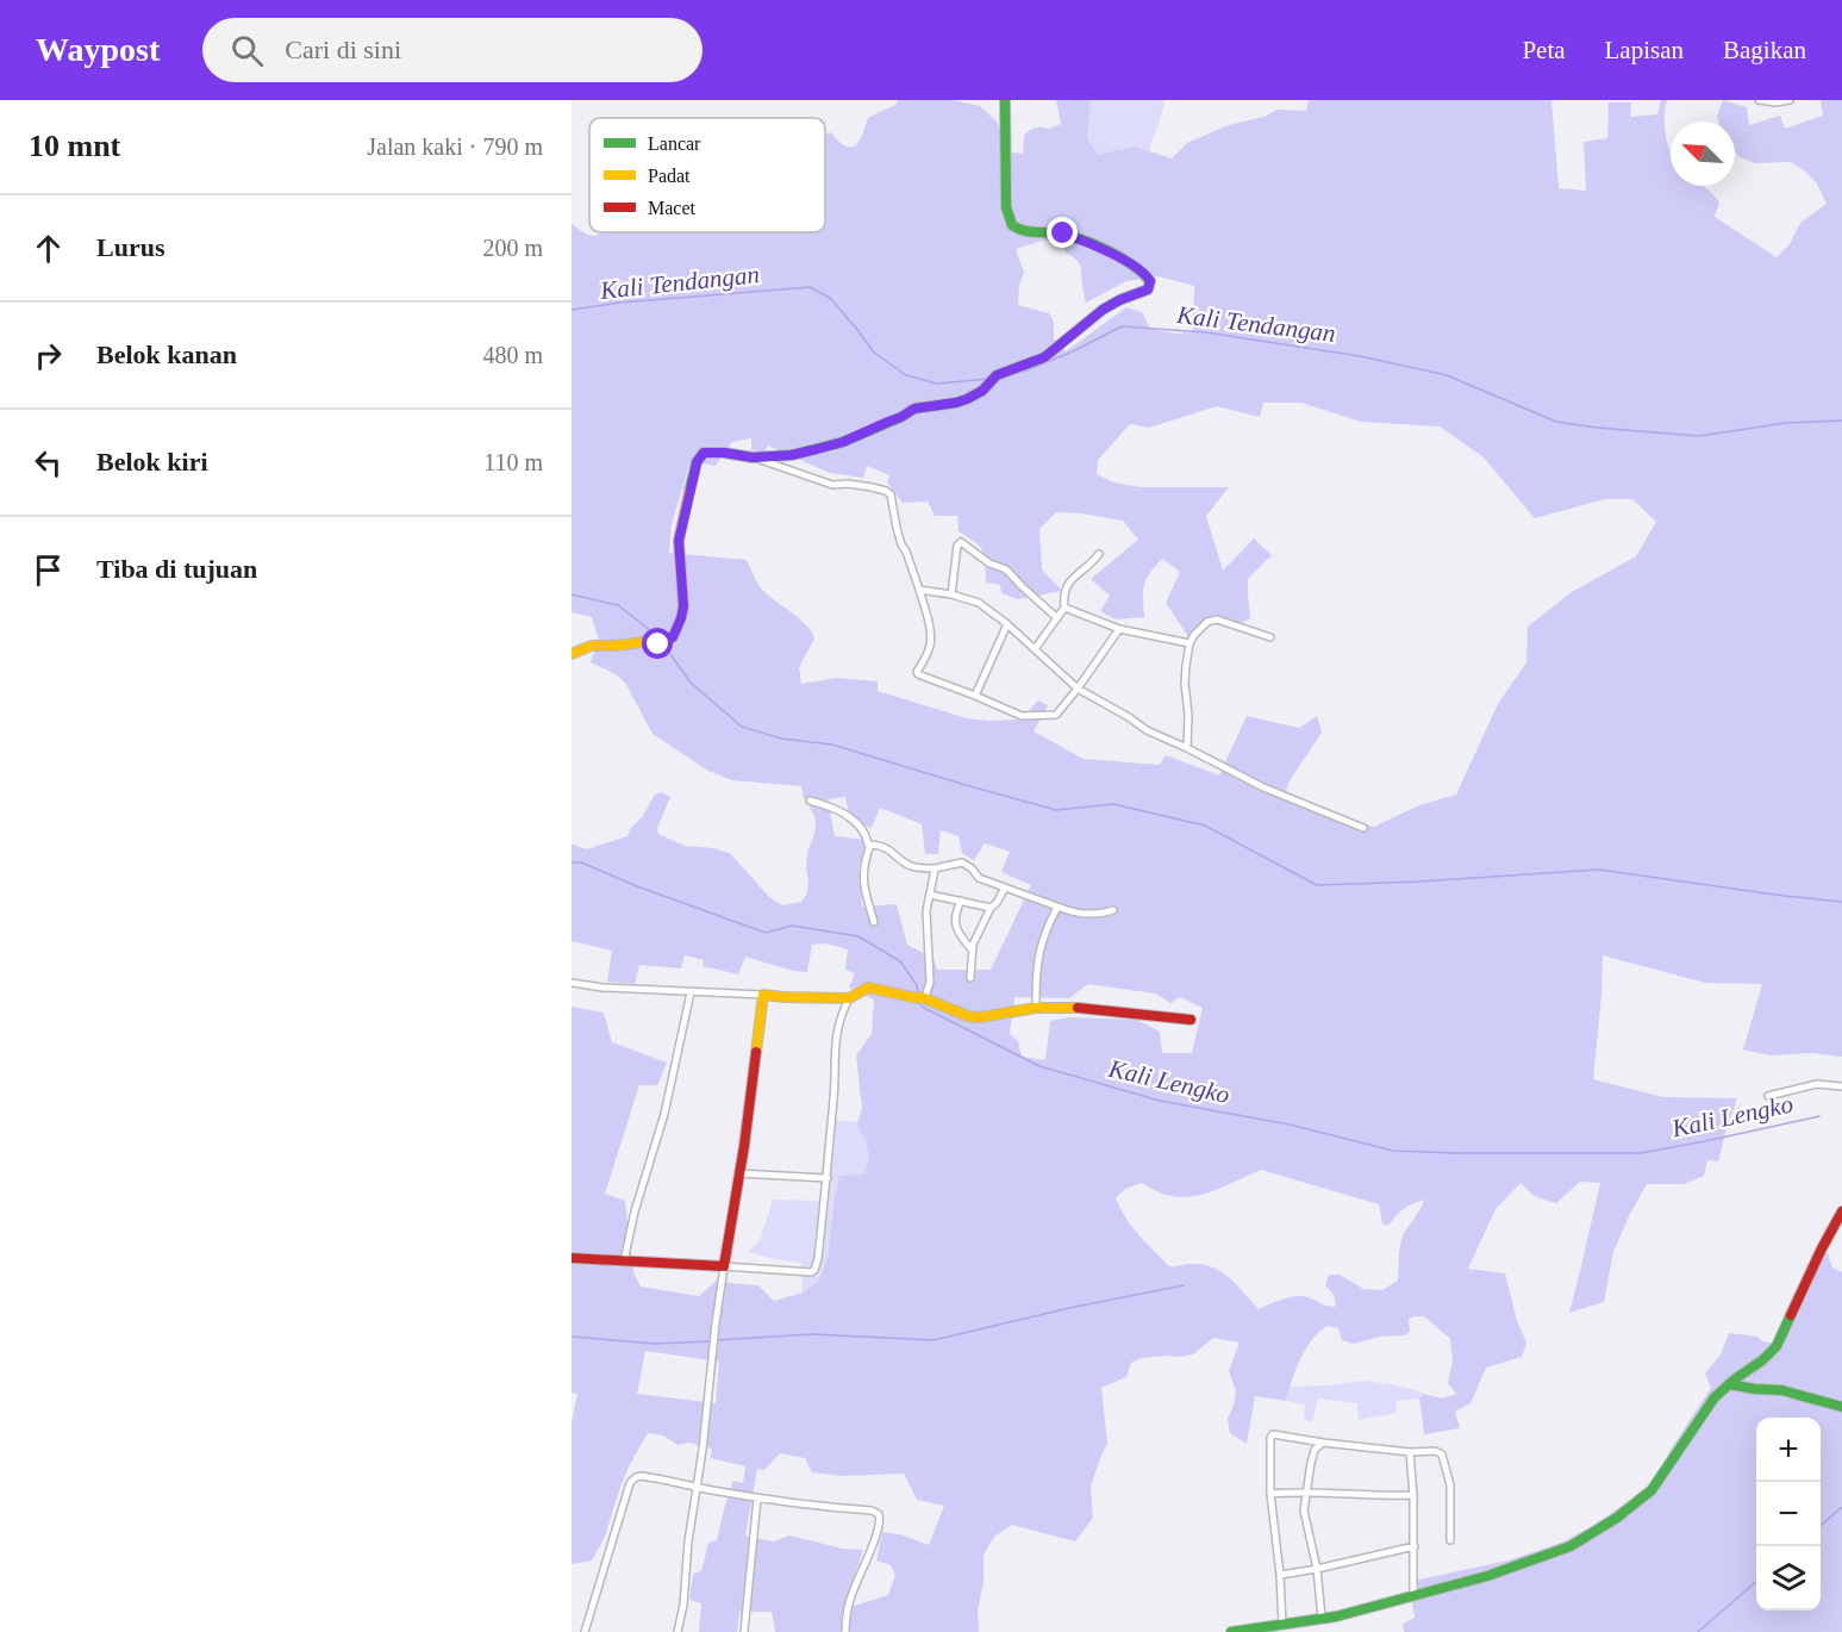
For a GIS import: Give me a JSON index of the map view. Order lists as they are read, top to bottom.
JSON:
{
  "water": ["Kali Tendangan", "Kali Lengko"],
  "legend": ["Lancar", "Padat", "Macet"],
  "north": "top left",
  "page": {
    "header": "Waypost",
    "search": "Cari di sini",
    "nav": ["Peta", "Lapisan", "Bagikan"],
    "heading": ["10 mnt", "Jalan kaki · 790 m"],
    "list": [
      ["Lurus", "200 m"],
      ["Belok kanan", "480 m"],
      ["Belok kiri", "110 m"],
      "Tiba di tujuan"
    ],
    "map_buttons": ["+", "−"]
  }
}
